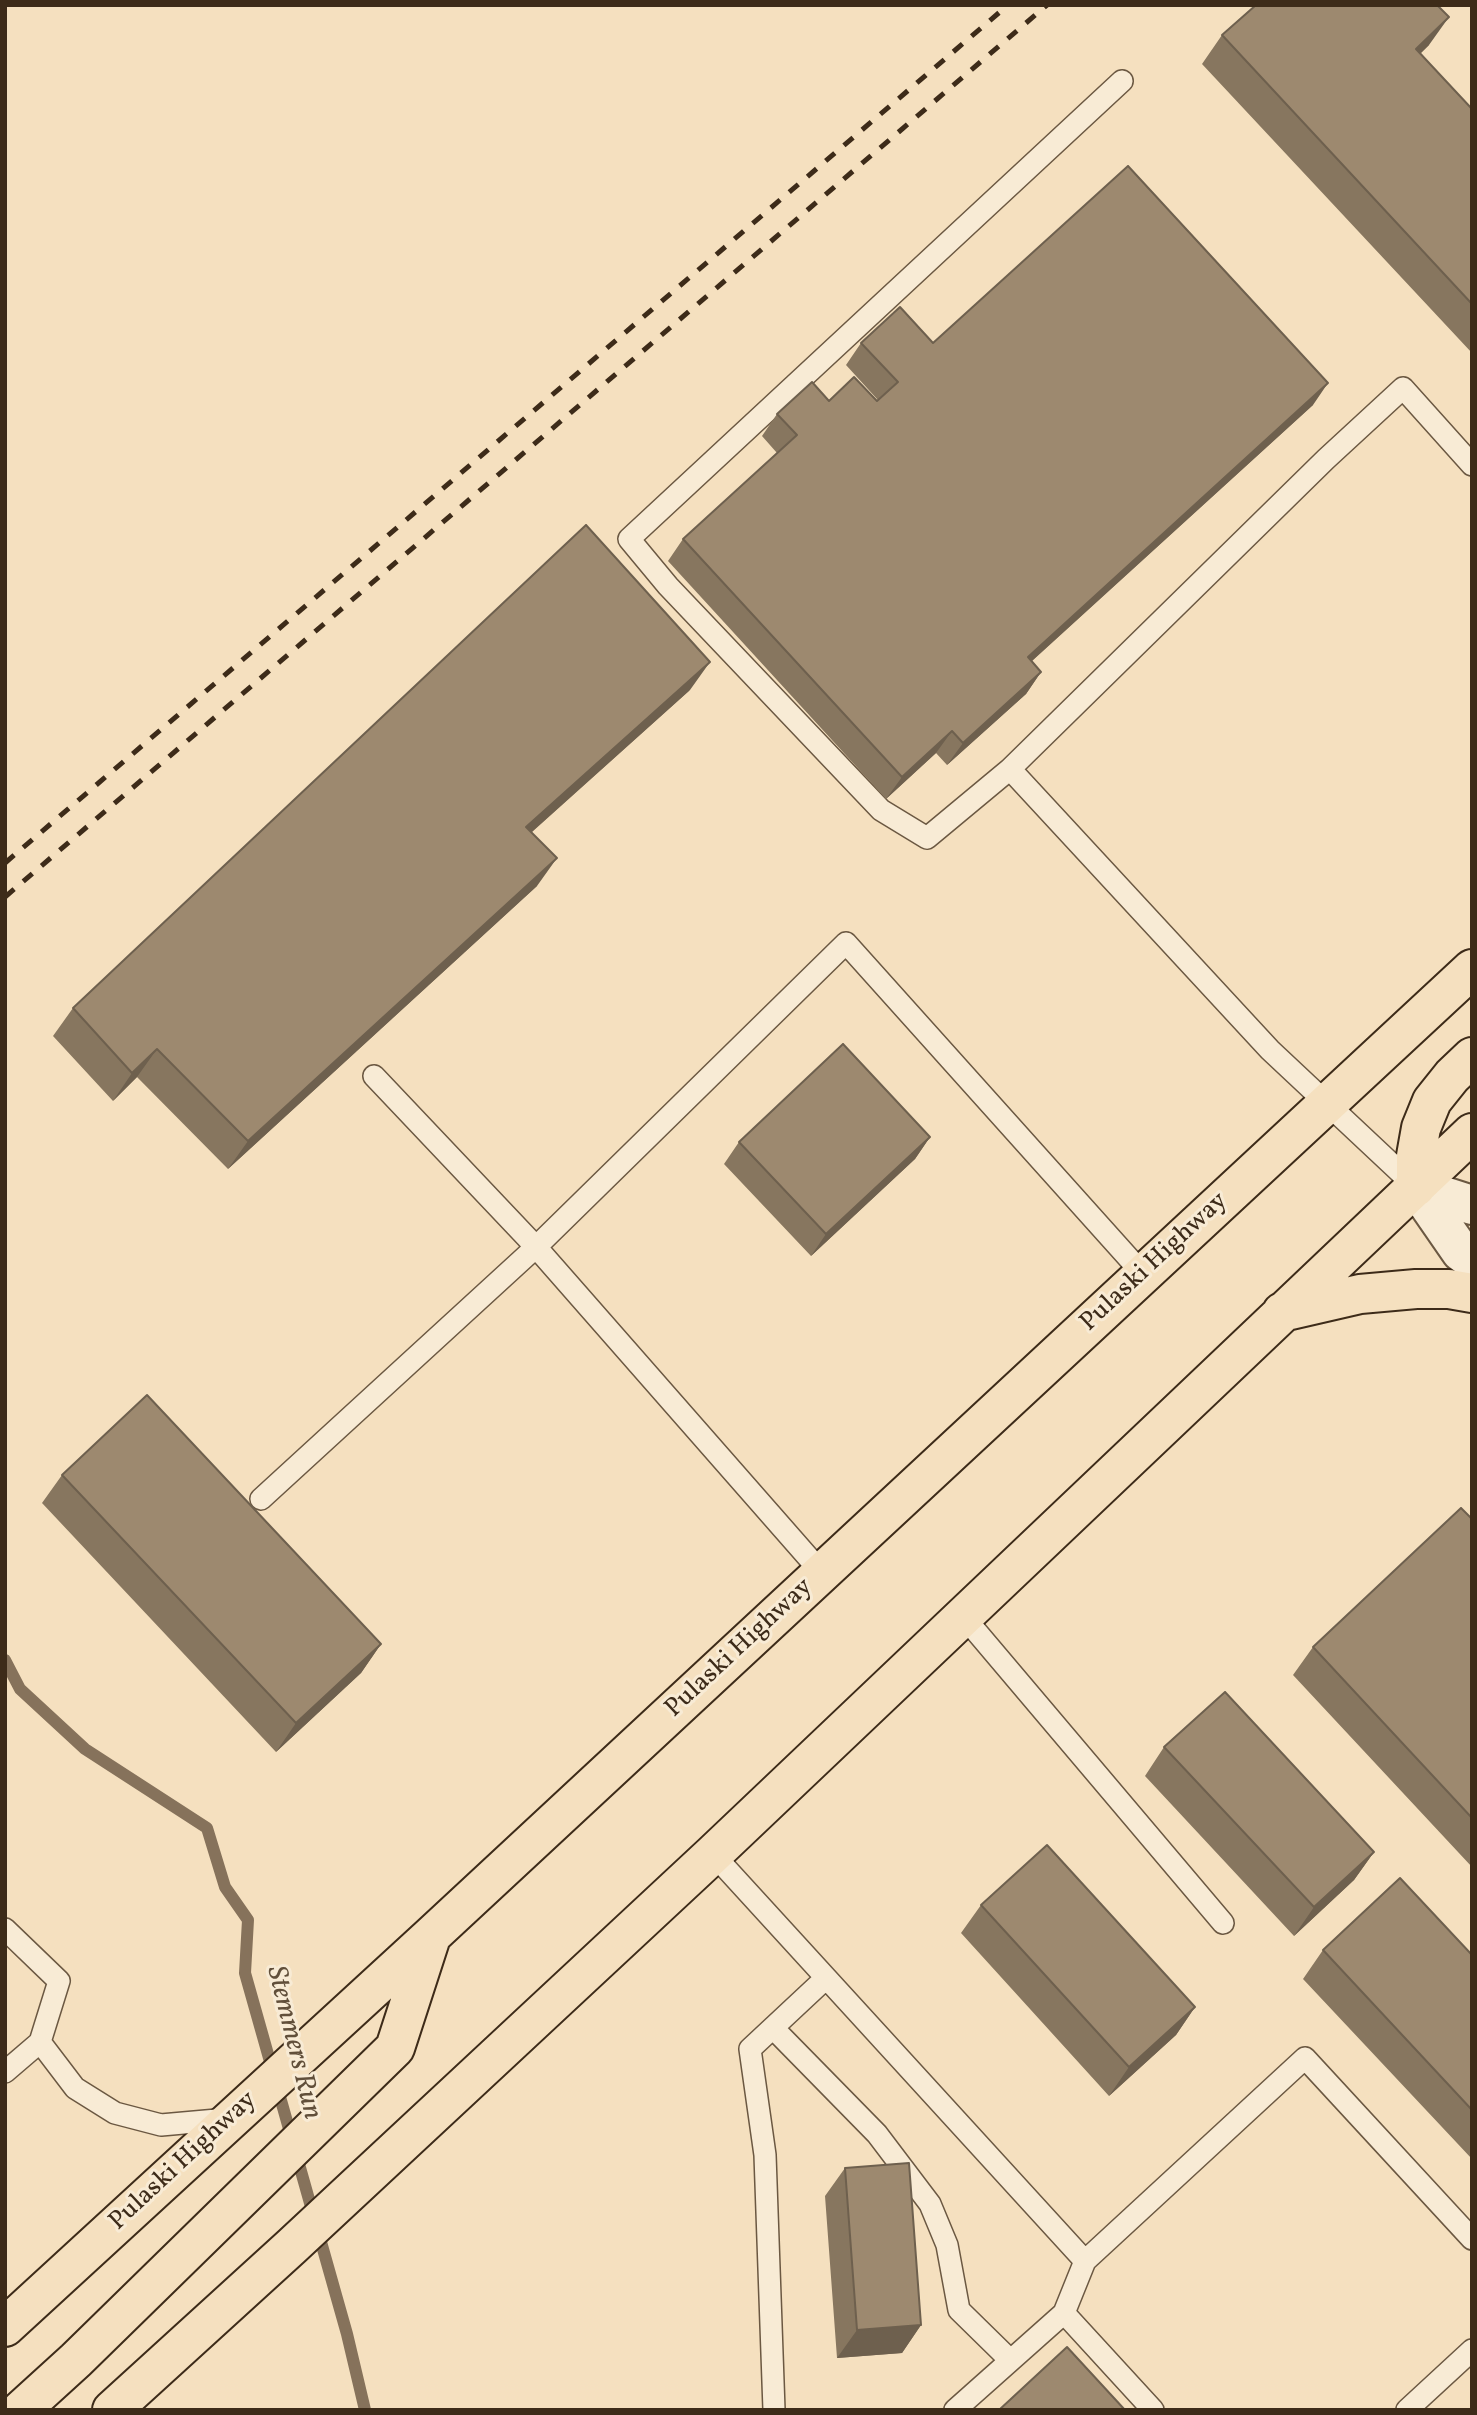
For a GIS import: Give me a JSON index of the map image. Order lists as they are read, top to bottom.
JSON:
{
  "streets": {
    "highway": ["Pulaski Highway"]
  },
  "water": ["Stemmers Run"]
}
